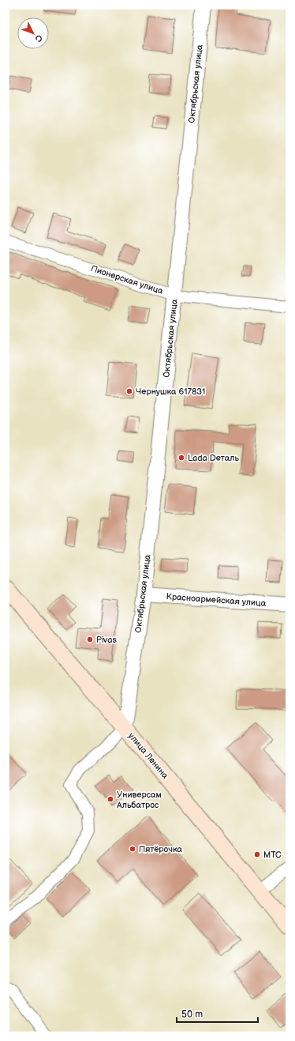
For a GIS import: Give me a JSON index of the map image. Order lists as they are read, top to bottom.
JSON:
{
  "streets": {
    "main road": ["улица Ленина"],
    "street": ["Октябрьская улица", "Пионерская улица", "Красноармейская улица"]
  },
  "crossings": [
    ["Октябрьская улица", "Пионерская улица"],
    ["Октябрьская улица", "Красноармейская улица"],
    ["Октябрьская улица", "улица Ленина"]
  ],
  "places": [
    "Чернушка 617831",
    "Lada Dеталь",
    "Pivas",
    "Универсам Альбатрос",
    "Пятёрочка",
    "МТС"
  ],
  "scale_bar": "50 m",
  "north": "bottom right"
}
